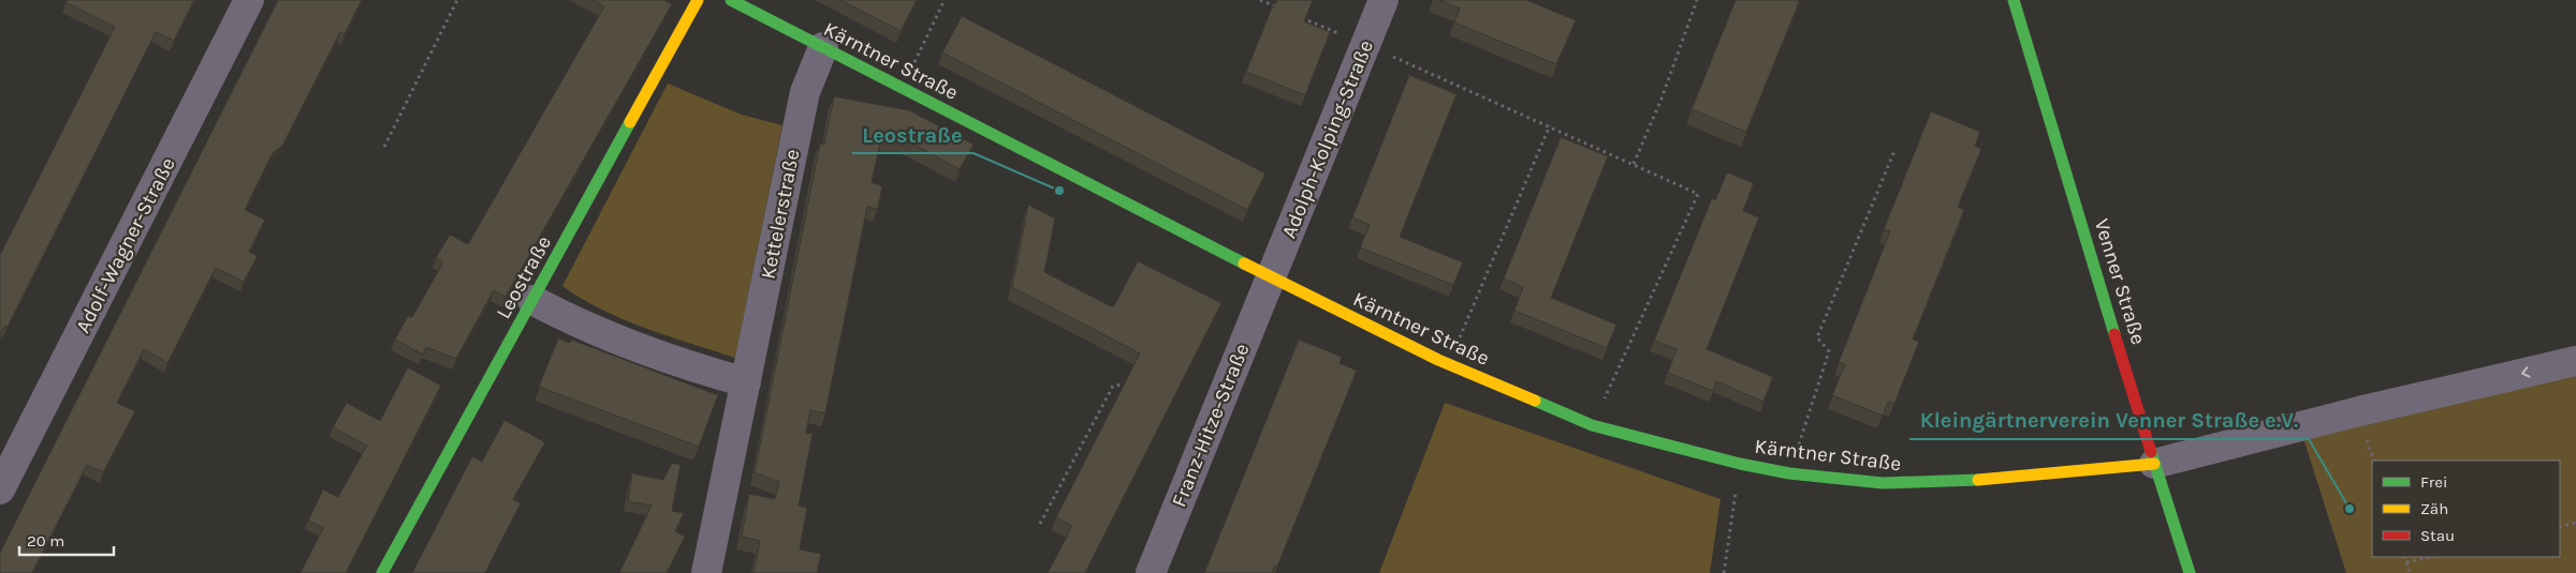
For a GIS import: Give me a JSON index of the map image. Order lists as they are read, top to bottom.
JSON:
{
  "streets": {
    "street": [
      "Kärntner Straße",
      "Adolph-Kolping-Straße",
      "Kettelerstraße",
      "Adolf-Wagner-Straße",
      "Leostraße",
      "Venner Straße",
      "Franz-Hitze-Straße"
    ]
  },
  "crossings": [
    ["Kärntner Straße", "Adolph-Kolping-Straße"],
    ["Kärntner Straße", "Kettelerstraße"],
    ["Kärntner Straße", "Venner Straße"],
    ["Kärntner Straße", "Franz-Hitze-Straße"],
    ["Adolph-Kolping-Straße", "Franz-Hitze-Straße"]
  ],
  "places": ["Leostraße", "Kleingärtnerverein Venner Straße e.V."],
  "legend": ["Frei", "Zäh", "Stau"],
  "scale_bar": "20 m"
}
